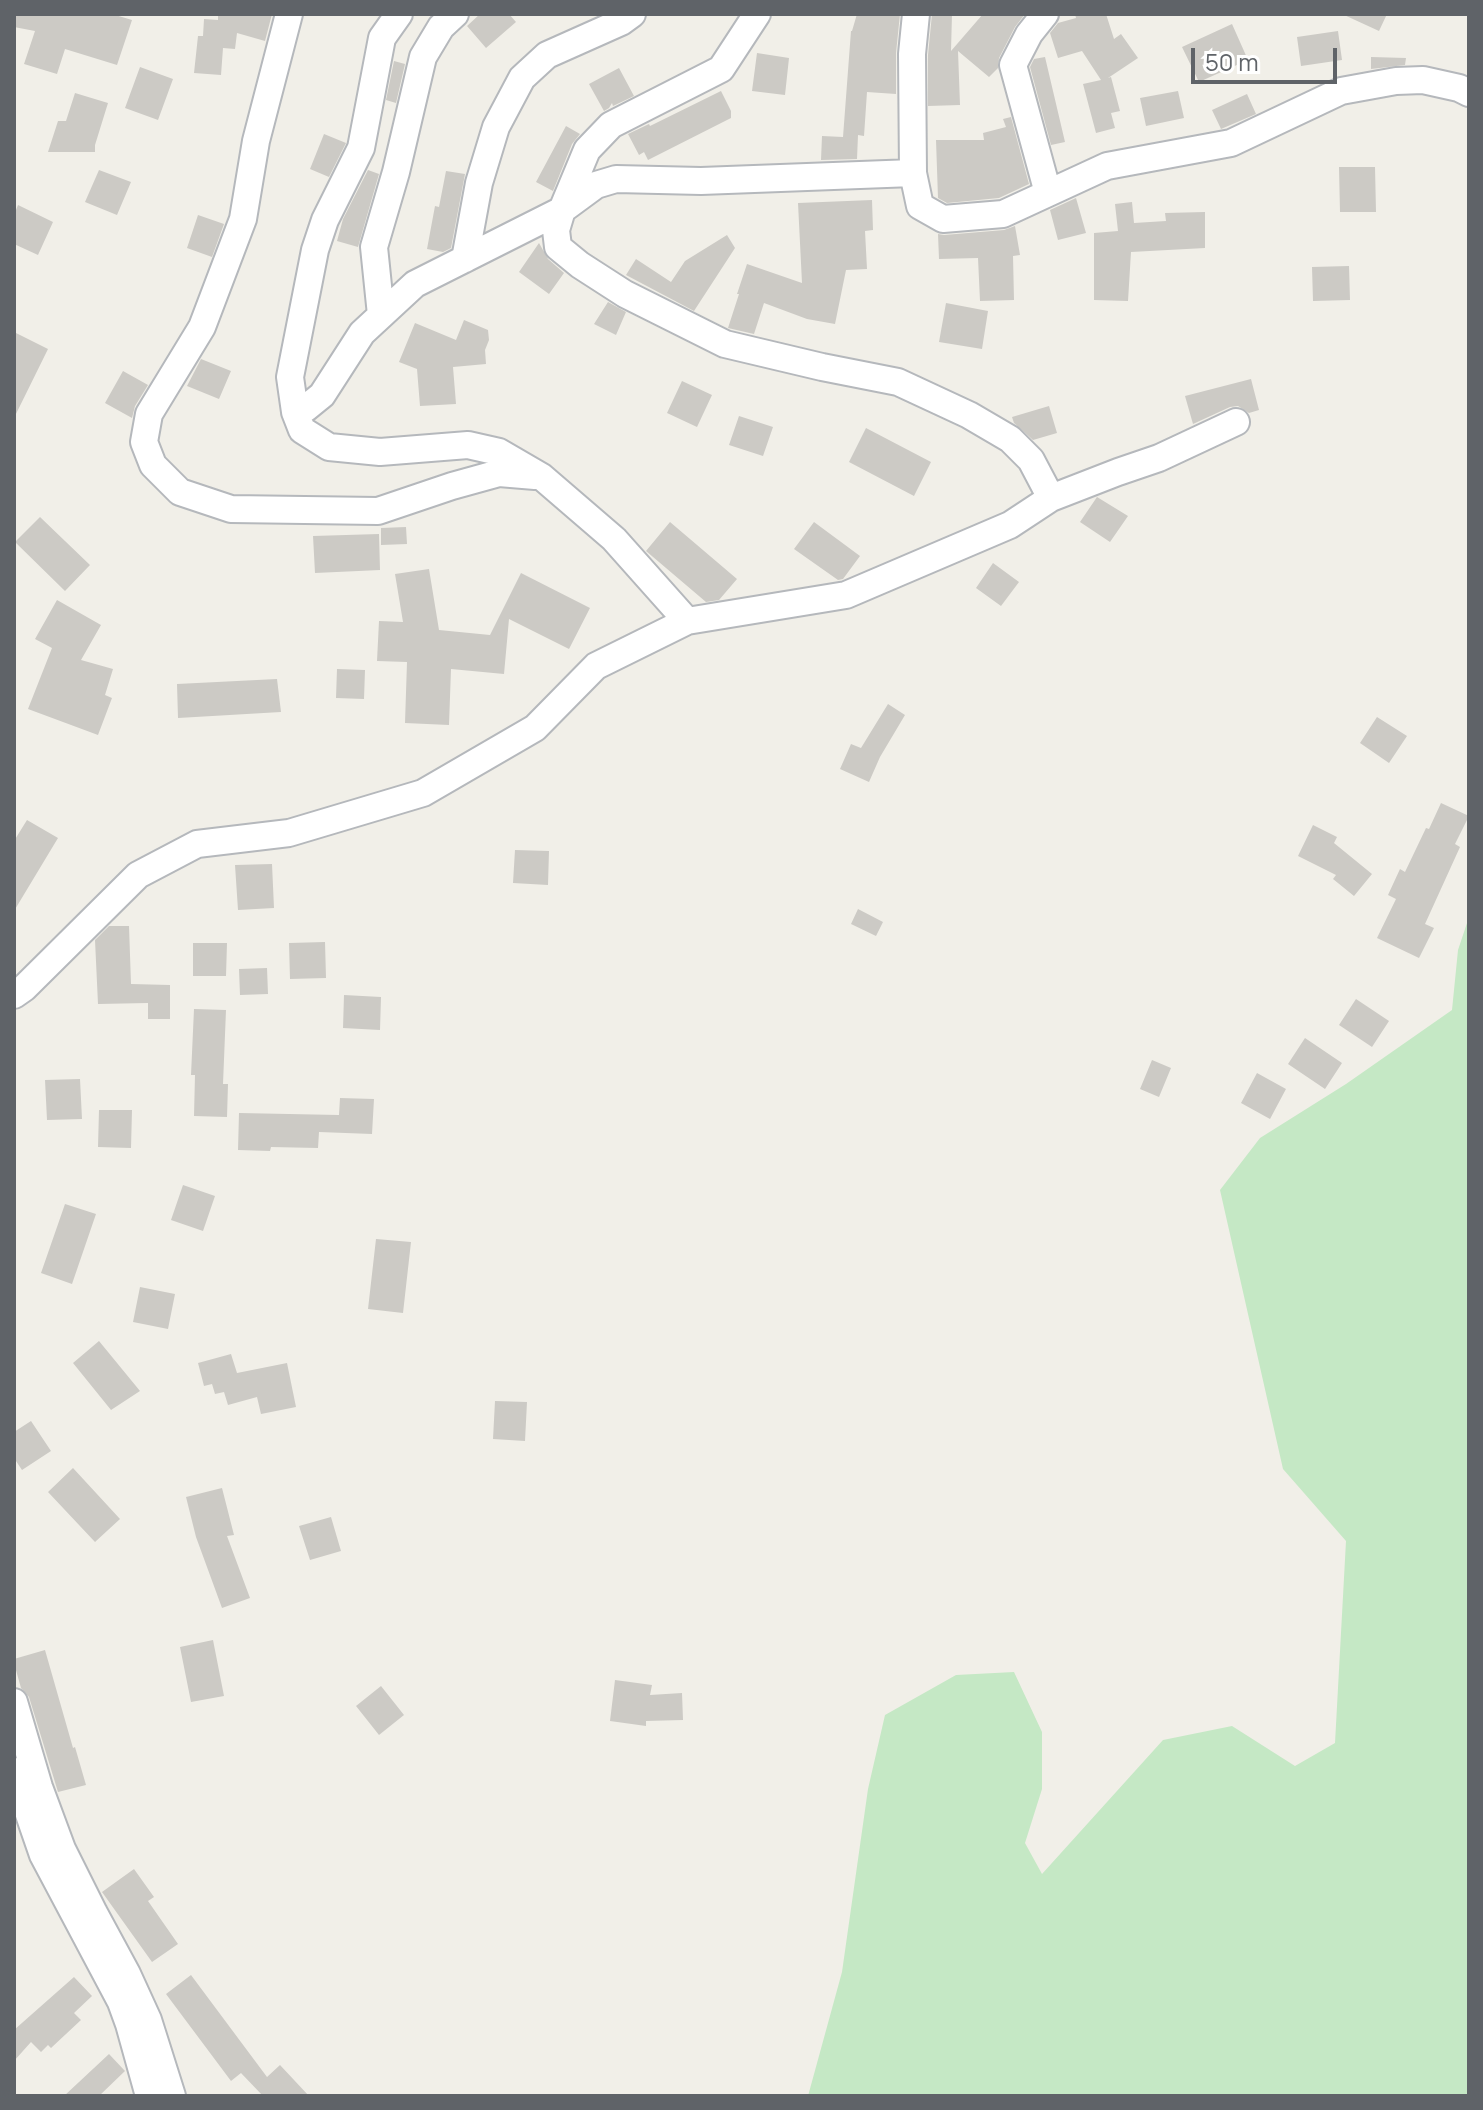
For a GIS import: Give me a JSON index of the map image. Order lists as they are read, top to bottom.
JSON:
{
  "scale_bar": "50 m"
}
